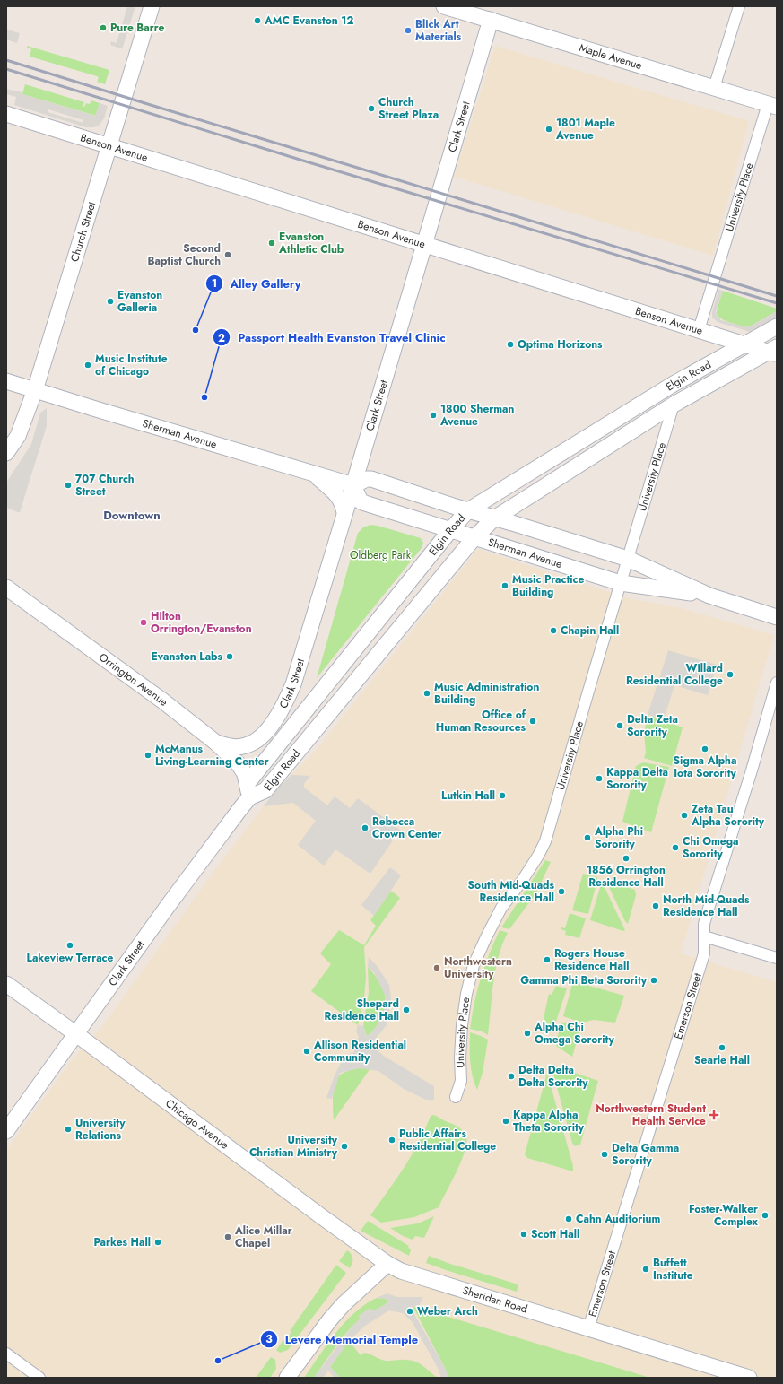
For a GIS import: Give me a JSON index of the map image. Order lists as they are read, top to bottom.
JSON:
{
  "streets": {
    "street": [
      "Maple Avenue",
      "Clark Street",
      "Benson Avenue",
      "University Place",
      "Church Street",
      "Elgin Road",
      "Sherman Avenue",
      "Orrington Avenue",
      "Emerson Street",
      "Chicago Avenue",
      "Sheridan Road"
    ]
  },
  "crossings": [
    ["Maple Avenue", "Clark Street"],
    ["Maple Avenue", "University Place"],
    ["Clark Street", "Benson Avenue"],
    ["Clark Street", "Elgin Road"],
    ["Clark Street", "Sherman Avenue"],
    ["Clark Street", "Orrington Avenue"],
    ["Clark Street", "Chicago Avenue"],
    ["Benson Avenue", "University Place"],
    ["Benson Avenue", "Church Street"],
    ["Benson Avenue", "Elgin Road"],
    ["University Place", "Elgin Road"],
    ["University Place", "Sherman Avenue"],
    ["Church Street", "Sherman Avenue"],
    ["Elgin Road", "Sherman Avenue"],
    ["Elgin Road", "Orrington Avenue"],
    ["Emerson Street", "Sheridan Road"],
    ["Chicago Avenue", "Sheridan Road"]
  ],
  "districts": ["Downtown"],
  "parks": ["Oldberg Park"],
  "places": {
    "other": [
      "AMC Evanston 12",
      "Pure Barre",
      "Blick Art Materials",
      "Church Street Plaza",
      "1801 Maple Avenue",
      "Evanston Athletic Club",
      "Second Baptist Church",
      "Evanston Galleria",
      "Alley Gallery",
      "Optima Horizons",
      "Music Institute of Chicago",
      "Passport Health Evanston Travel Clinic",
      "1800 Sherman Avenue",
      "707 Church Street",
      "Music Practice Building",
      "Hilton Orrington/Evanston",
      "Chapin Hall",
      "Evanston Labs",
      "Willard Residential College",
      "Music Administration Building",
      "Office of Human Resources",
      "Delta Zeta Sorority",
      "Sigma Alpha Iota Sorority",
      "McManus Living-Learning Center",
      "Kappa Delta Sorority",
      "Lutkin Hall",
      "Zeta Tau Alpha Sorority",
      "Rebecca Crown Center",
      "Alpha Phi Sorority",
      "Chi Omega Sorority",
      "1856 Orrington Residence Hall",
      "South Mid-Quads Residence Hall",
      "North Mid-Quads Residence Hall",
      "Lakeview Terrace",
      "Rogers House Residence Hall",
      "Northwestern University",
      "Gamma Phi Beta Sorority",
      "Shepard Residence Hall",
      "Alpha Chi Omega Sorority",
      "Searle Hall",
      "Allison Residential Community",
      "Delta Delta Delta Sorority",
      "Kappa Alpha Theta Sorority",
      "University Relations",
      "Public Affairs Residential College",
      "University Christian Ministry",
      "Delta Gamma Sorority",
      "Foster-Walker Complex",
      "Cahn Auditorium",
      "Scott Hall",
      "Alice Millar Chapel",
      "Parkes Hall",
      "Buffett Institute",
      "Weber Arch",
      "Levere Memorial Temple"
    ],
    "health": ["Northwestern Student Health Service"]
  }
}
